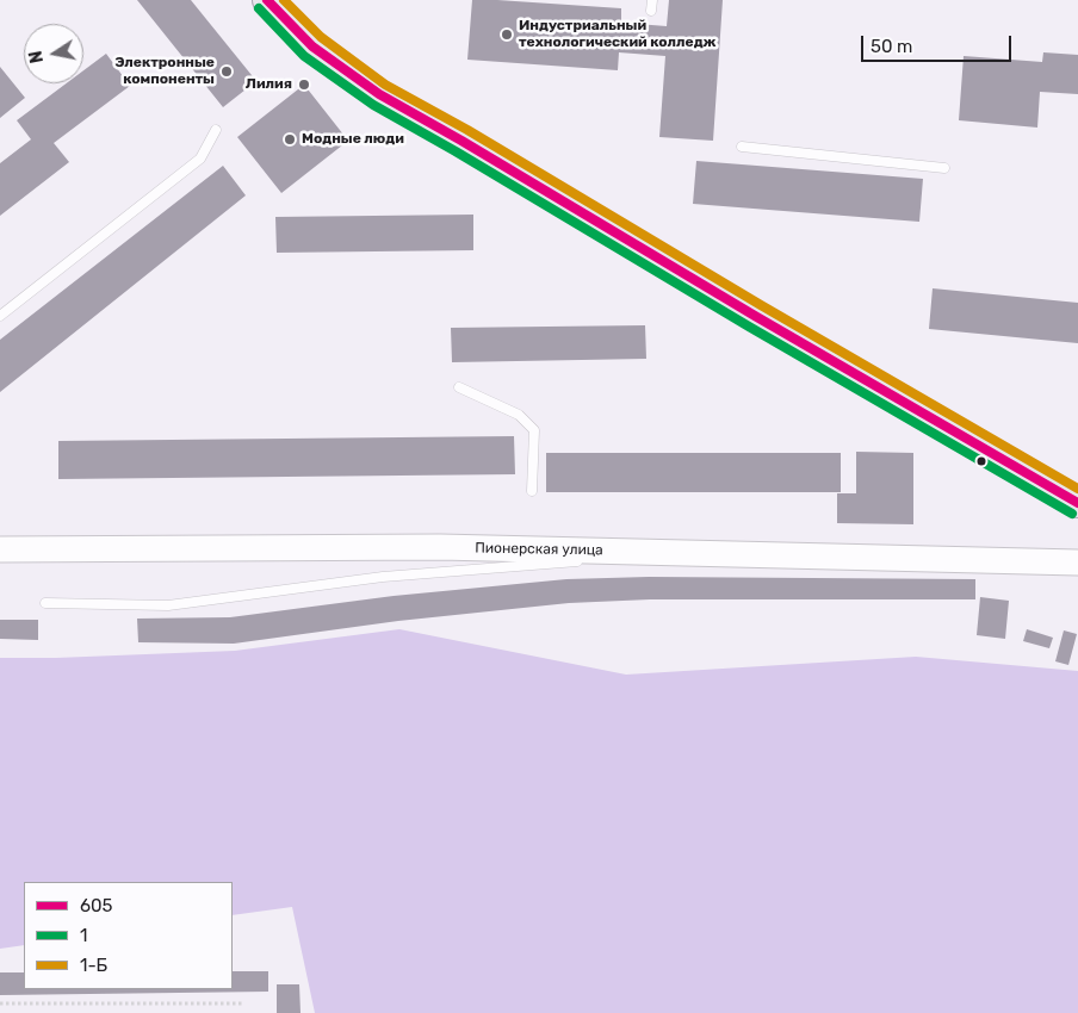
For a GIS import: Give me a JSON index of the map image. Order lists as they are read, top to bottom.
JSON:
{
  "streets": {
    "main road": ["Пионерская улица"]
  },
  "places": [
    "Индустриальный технологический колледж",
    "Электронные компоненты",
    "Лилия",
    "Модные люди"
  ],
  "lines": ["transit line 605", "transit line 1-Б", "transit line 1"],
  "legend": ["605", "1", "1-Б"],
  "scale_bar": "50 m",
  "north": "left"
}
